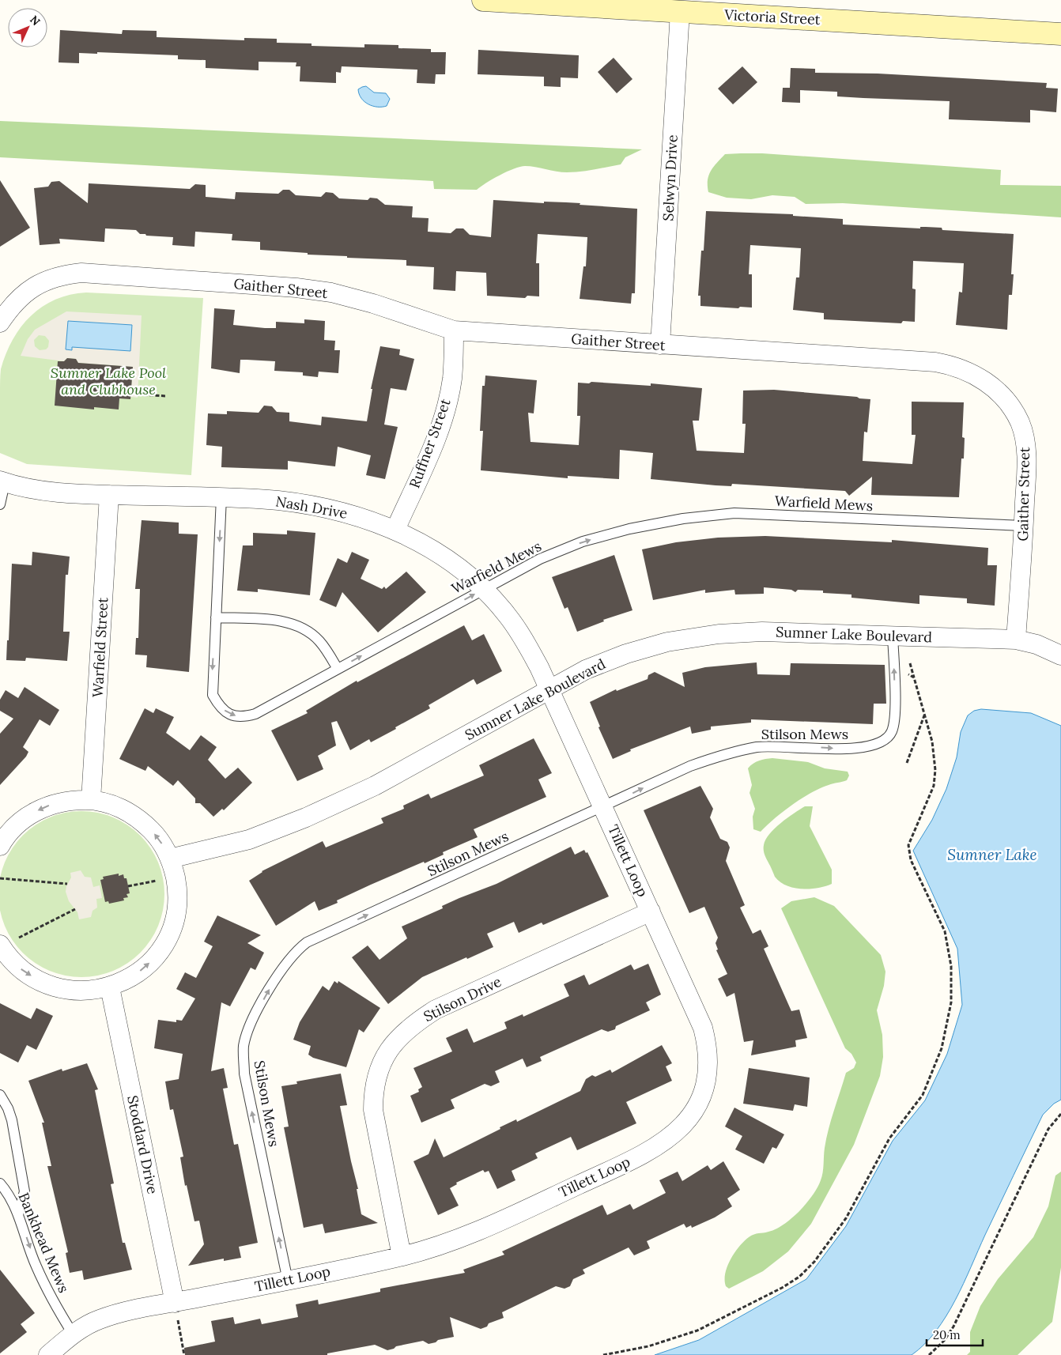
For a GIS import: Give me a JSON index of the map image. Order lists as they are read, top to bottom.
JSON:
{
  "streets": {
    "street": [
      "Victoria Street",
      "Selwyn Drive",
      "Gaither Street",
      "Ruffner Street",
      "Nash Drive",
      "Sumner Lake Boulevard",
      "Warfield Street",
      "Tillett Loop",
      "Stilson Drive",
      "Stoddard Drive"
    ],
    "lane": ["Warfield Mews", "Stilson Mews", "Bankhead Mews"]
  },
  "crossings": [
    ["Victoria Street", "Selwyn Drive"],
    ["Selwyn Drive", "Gaither Street"],
    ["Gaither Street", "Ruffner Street"],
    ["Gaither Street", "Warfield Mews"],
    ["Gaither Street", "Sumner Lake Boulevard"],
    ["Ruffner Street", "Nash Drive"],
    ["Warfield Mews", "Nash Drive"],
    ["Nash Drive", "Sumner Lake Boulevard"],
    ["Nash Drive", "Warfield Street"],
    ["Nash Drive", "Tillett Loop"],
    ["Sumner Lake Boulevard", "Stilson Mews"],
    ["Sumner Lake Boulevard", "Tillett Loop"],
    ["Stilson Mews", "Tillett Loop"],
    ["Tillett Loop", "Stilson Drive"],
    ["Tillett Loop", "Stoddard Drive"],
    ["Tillett Loop", "Bankhead Mews"]
  ],
  "one_way": ["Stilson Mews", "Bankhead Mews"],
  "water": ["Sumner Lake"],
  "parks": ["Sumner Lake Pool and Clubhouse"],
  "scale_bar": "20 m",
  "north": "top right"
}
